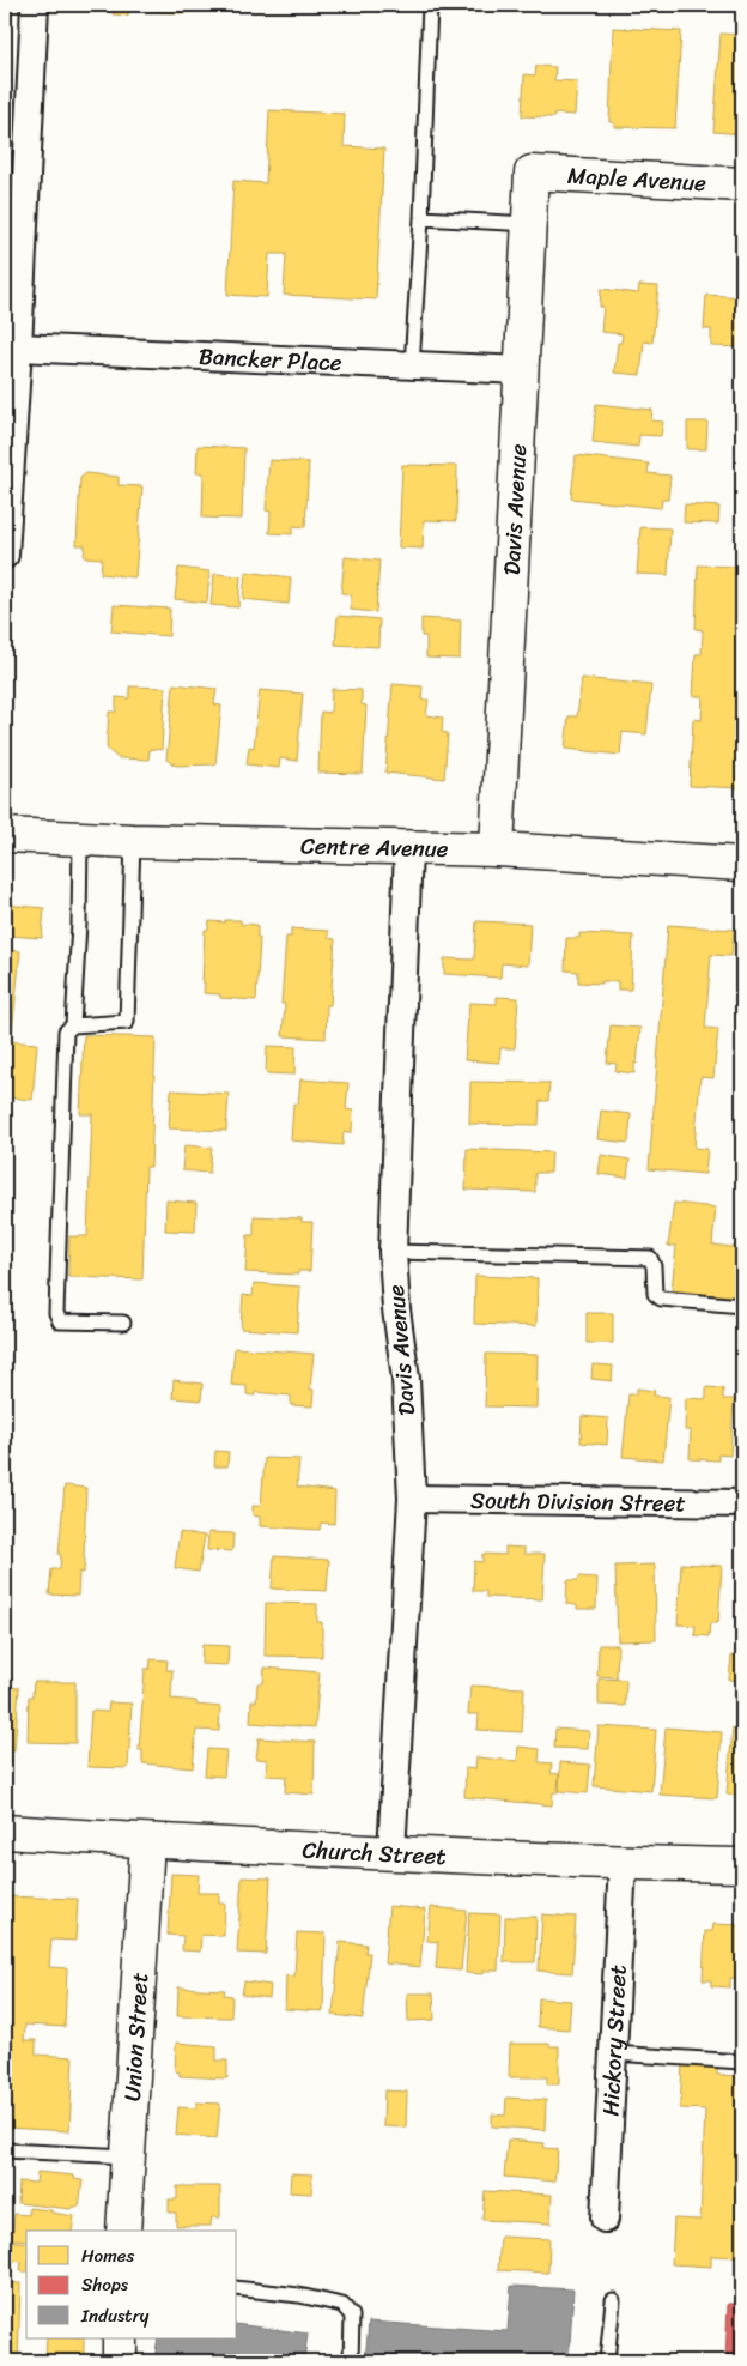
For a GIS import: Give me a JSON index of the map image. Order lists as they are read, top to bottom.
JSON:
{
  "streets": {
    "street": [
      "Maple Avenue",
      "Bancker Place",
      "Davis Avenue",
      "Centre Avenue",
      "South Division Street",
      "Church Street",
      "Union Street",
      "Hickory Street"
    ]
  },
  "crossings": [
    ["Maple Avenue", "Davis Avenue"],
    ["Bancker Place", "Davis Avenue"],
    ["Davis Avenue", "Centre Avenue"],
    ["Davis Avenue", "South Division Street"],
    ["Davis Avenue", "Church Street"],
    ["Church Street", "Union Street"],
    ["Church Street", "Hickory Street"]
  ],
  "legend": ["Homes", "Shops", "Industry"]
}
